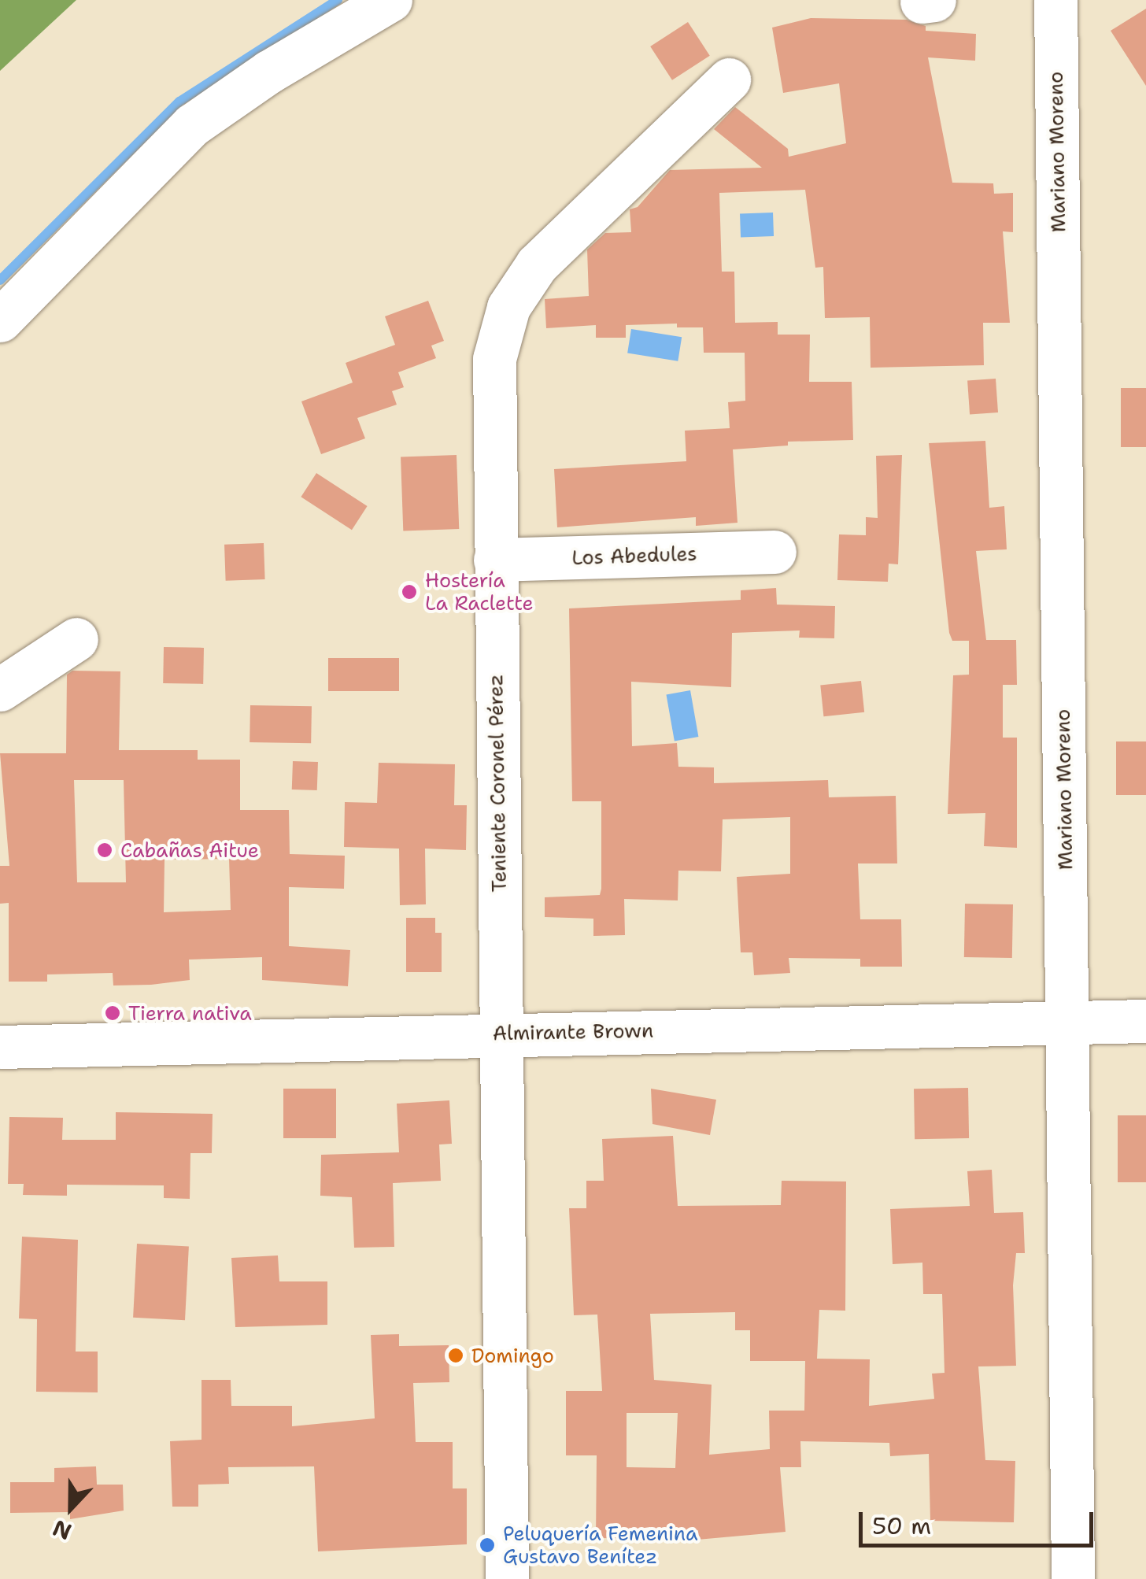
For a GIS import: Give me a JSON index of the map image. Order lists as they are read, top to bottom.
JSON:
{
  "streets": {
    "street": [
      "Mariano Moreno",
      "Los Abedules",
      "Teniente Coronel Pérez",
      "Almirante Brown"
    ]
  },
  "crossings": [
    ["Mariano Moreno", "Almirante Brown"],
    ["Los Abedules", "Teniente Coronel Pérez"],
    ["Teniente Coronel Pérez", "Almirante Brown"]
  ],
  "places": [
    "Hostería La Raclette",
    "Cabañas Aitue",
    "Tierra nativa",
    "Domingo",
    "Peluquería Femenina Gustavo Benítez"
  ],
  "scale_bar": "50 m",
  "north": "bottom"
}
